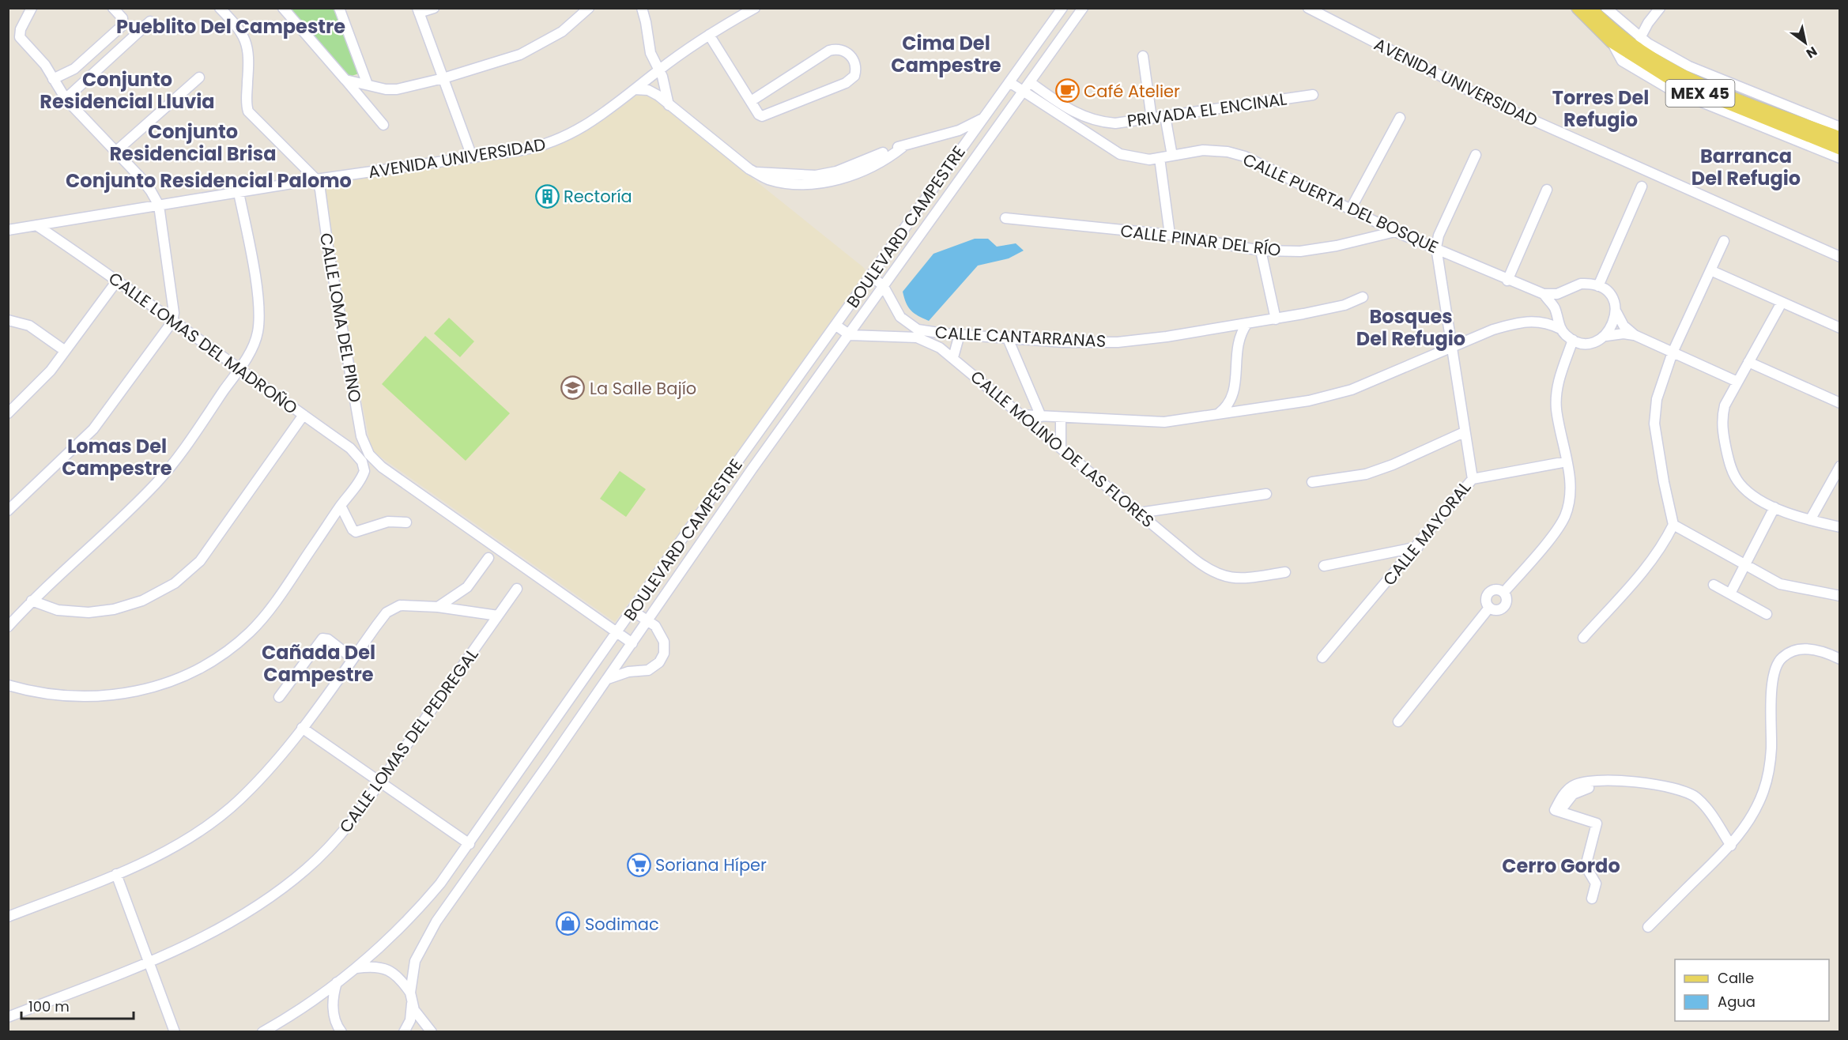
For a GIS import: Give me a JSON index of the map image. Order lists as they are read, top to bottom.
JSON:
{
  "streets": {
    "main road": ["MEX 45"],
    "street": [
      "AVENIDA UNIVERSIDAD",
      "PRIVADA EL ENCINAL",
      "CALLE PUERTA DEL BOSQUE",
      "BOULEVARD CAMPESTRE",
      "CALLE PINAR DEL RÍO",
      "CALLE LOMA DEL PINO",
      "CALLE CANTARRANAS",
      "CALLE LOMAS DEL MADROÑO",
      "CALLE MOLINO DE LAS FLORES",
      "CALLE MAYORAL",
      "CALLE LOMAS DEL PEDREGAL"
    ]
  },
  "crossings": [
    ["AVENIDA UNIVERSIDAD", "CALLE LOMA DEL PINO"],
    ["AVENIDA UNIVERSIDAD", "CALLE LOMAS DEL MADROÑO"],
    ["CALLE PUERTA DEL BOSQUE", "BOULEVARD CAMPESTRE"],
    ["CALLE PUERTA DEL BOSQUE", "CALLE PINAR DEL RÍO"],
    ["CALLE PUERTA DEL BOSQUE", "CALLE MAYORAL"],
    ["BOULEVARD CAMPESTRE", "CALLE LOMA DEL PINO"],
    ["BOULEVARD CAMPESTRE", "CALLE CANTARRANAS"],
    ["BOULEVARD CAMPESTRE", "CALLE MOLINO DE LAS FLORES"]
  ],
  "districts": [
    "Pueblito Del Campestre",
    "Cima Del Campestre",
    "Conjunto Residencial Lluvia",
    "Torres Del Refugio",
    "Conjunto Residencial Brisa",
    "Barranca Del Refugio",
    "Conjunto Residencial Palomo",
    "Bosques Del Refugio",
    "Lomas Del Campestre",
    "Cañada Del Campestre",
    "Cerro Gordo"
  ],
  "places": {
    "cafe": ["Café Atelier"],
    "building": ["Rectoría"],
    "school or university": ["La Salle Bajío"],
    "supermarket": ["Soriana Híper"],
    "shop": ["Sodimac"]
  },
  "legend": ["Calle", "Agua"],
  "scale_bar": "100 m",
  "north": "bottom right"
}
